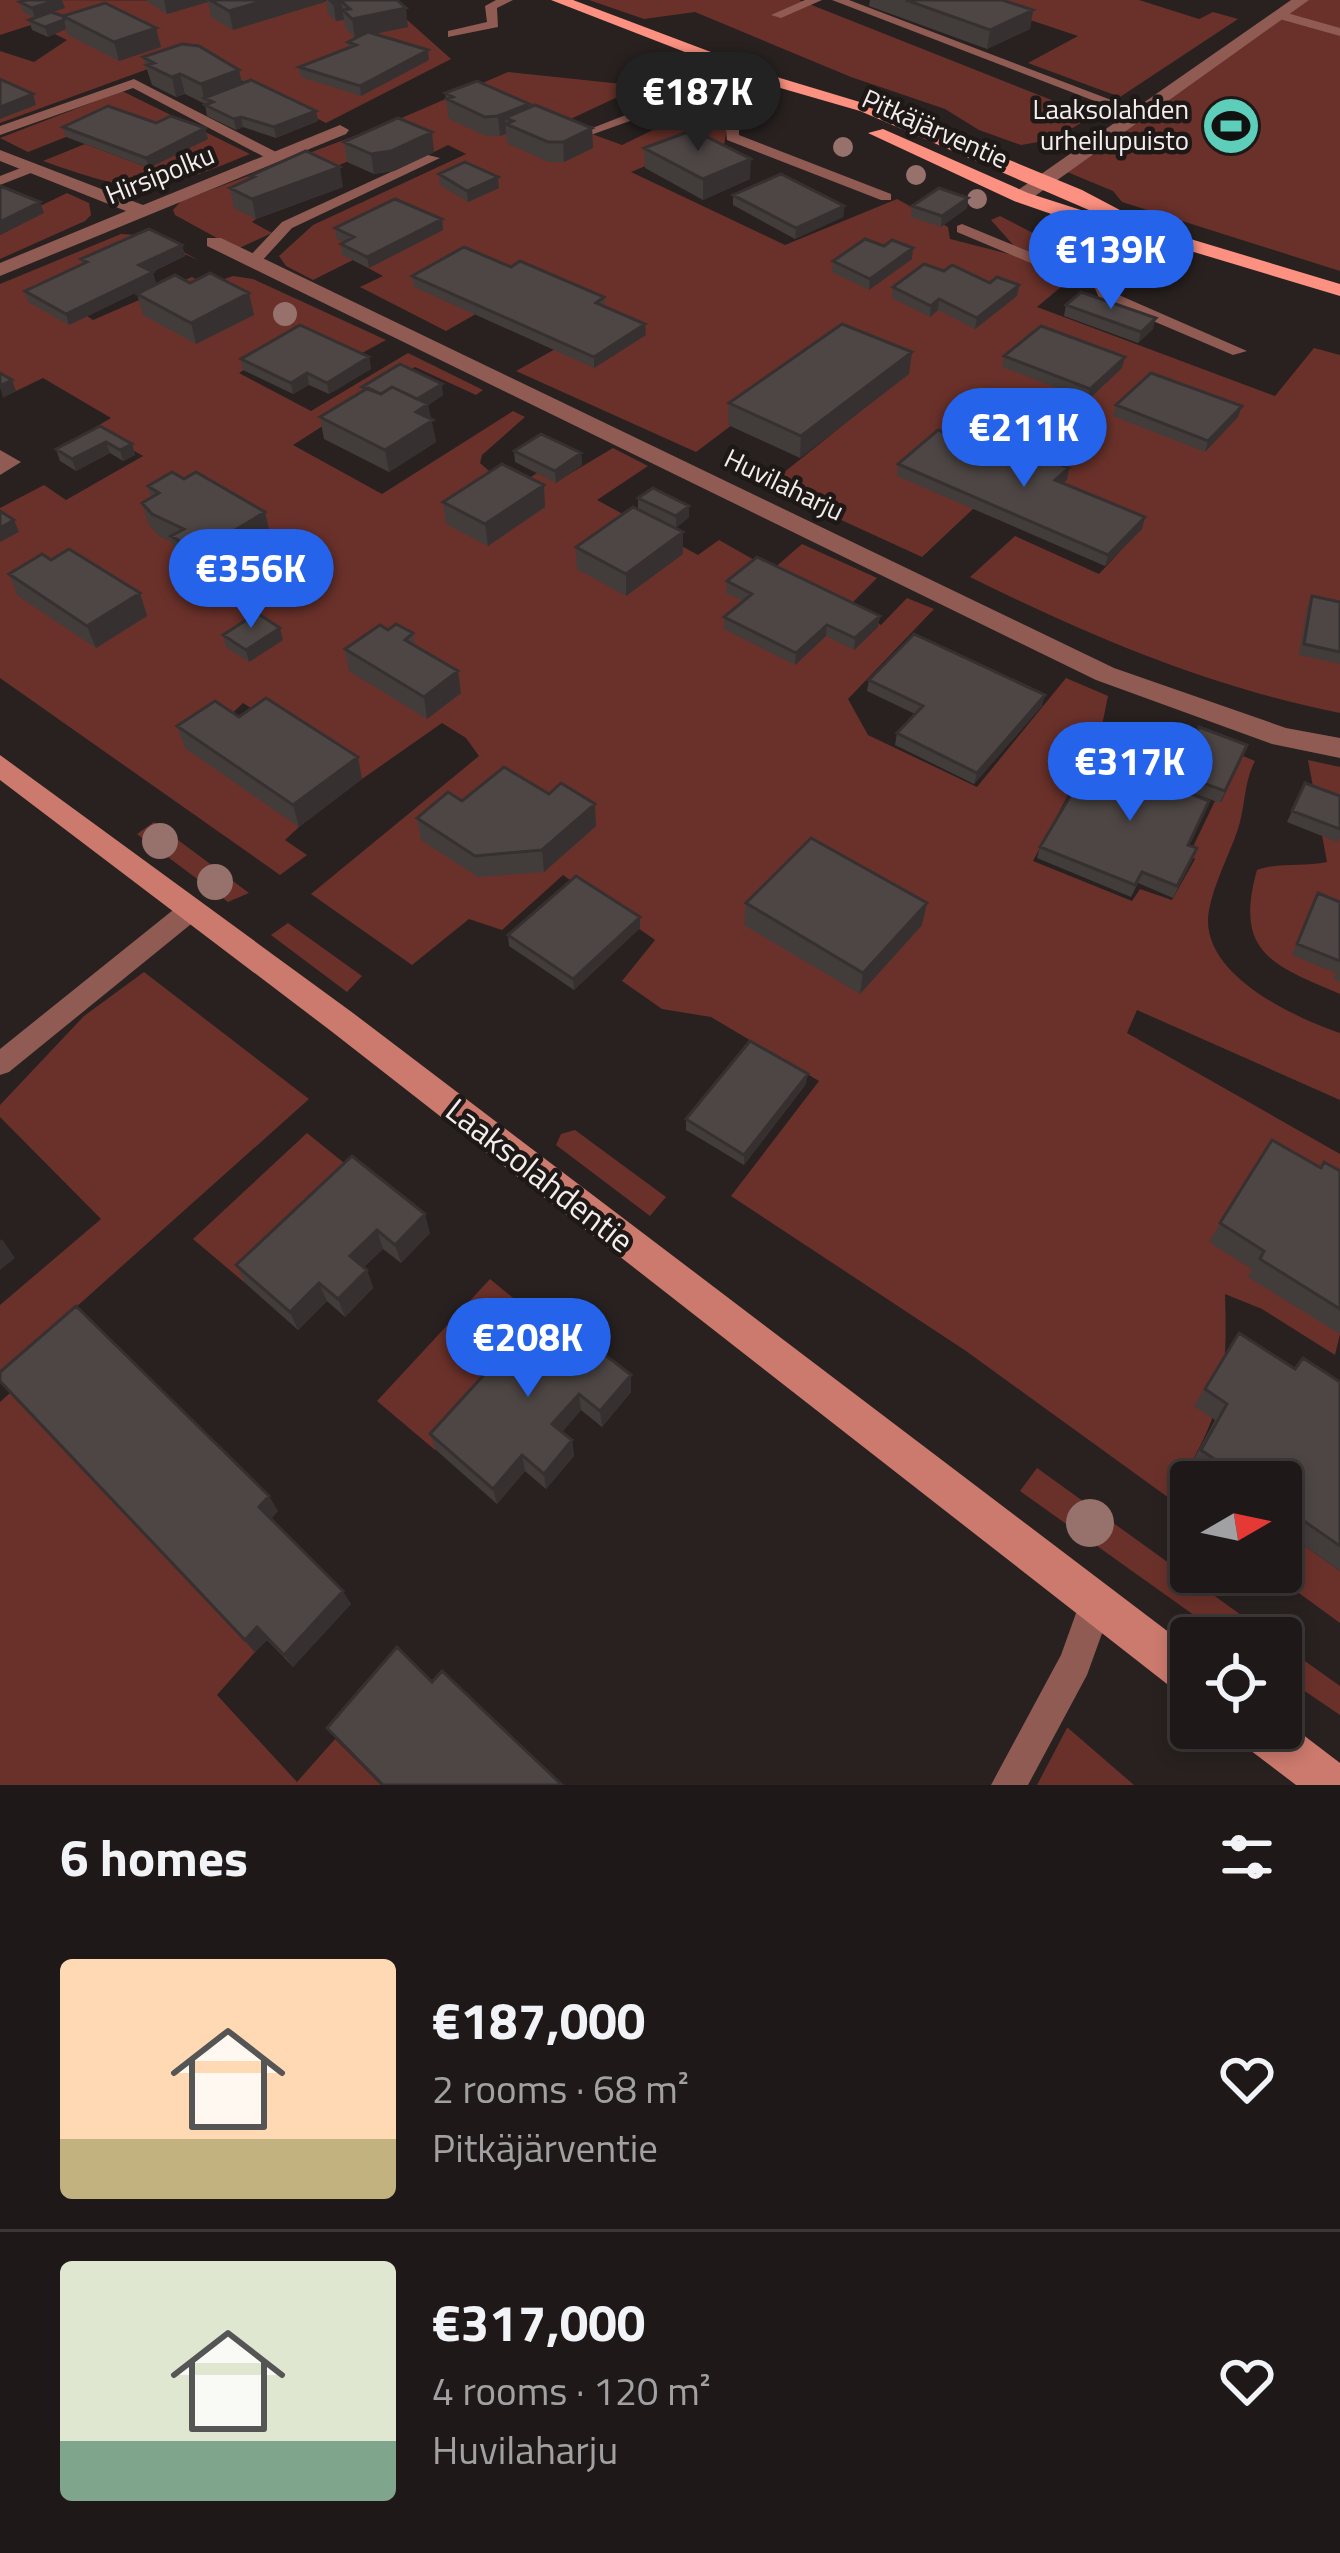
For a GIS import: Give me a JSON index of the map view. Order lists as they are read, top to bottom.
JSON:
{
  "streets": {
    "main road": ["Pitkäjärventie"],
    "street": ["Hirsipolku", "Huvilaharju", "Laaksolahdentie"]
  },
  "places": {
    "sports": ["Laaksolahden urheilupuisto"]
  },
  "north": "right",
  "page": {
    "price": [
      "€187K",
      "€139K",
      "€211K",
      "€356K",
      "€317K",
      "€208K"
    ],
    "heading": "6 homes",
    "list": [
      {
        "name": "€187,000",
        "note": "2 rooms · 68 m² · Pitkäjärventie"
      },
      {
        "name": "€317,000",
        "note": "4 rooms · 120 m² · Huvilaharju"
      }
    ]
  }
}
